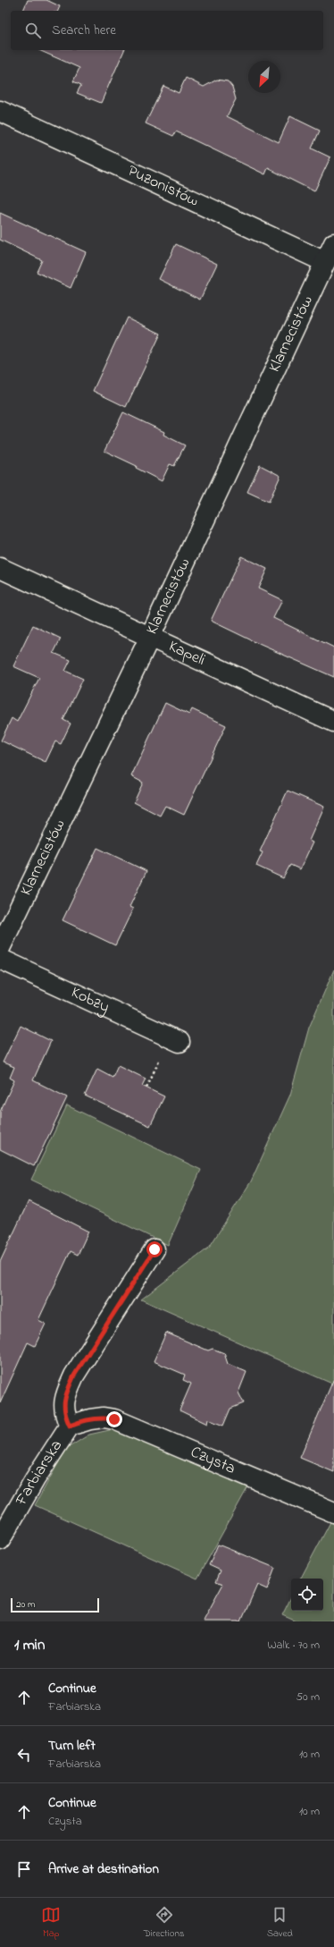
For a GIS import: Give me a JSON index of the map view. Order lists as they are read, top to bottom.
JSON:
{
  "streets": {
    "street": [
      "Puzonistów",
      "Klarnecistów",
      "Kapeli",
      "Kobzy",
      "Czysta",
      "Farbiarska"
    ]
  },
  "crossings": [
    ["Puzonistów", "Klarnecistów"],
    ["Klarnecistów", "Kapeli"],
    ["Czysta", "Farbiarska"]
  ],
  "scale_bar": "20 m",
  "north": "bottom left",
  "page": {
    "search": "Search here",
    "scale": "20 m",
    "heading": ["1 min", "Walk · 70 m"],
    "list": [
      ["Continue", "Farbiarska", "50 m"],
      ["Turn left", "Farbiarska", "10 m"],
      ["Continue", "Czysta", "10 m"],
      "Arrive at destination"
    ],
    "nav": ["Map", "Directions", "Saved"]
  }
}
